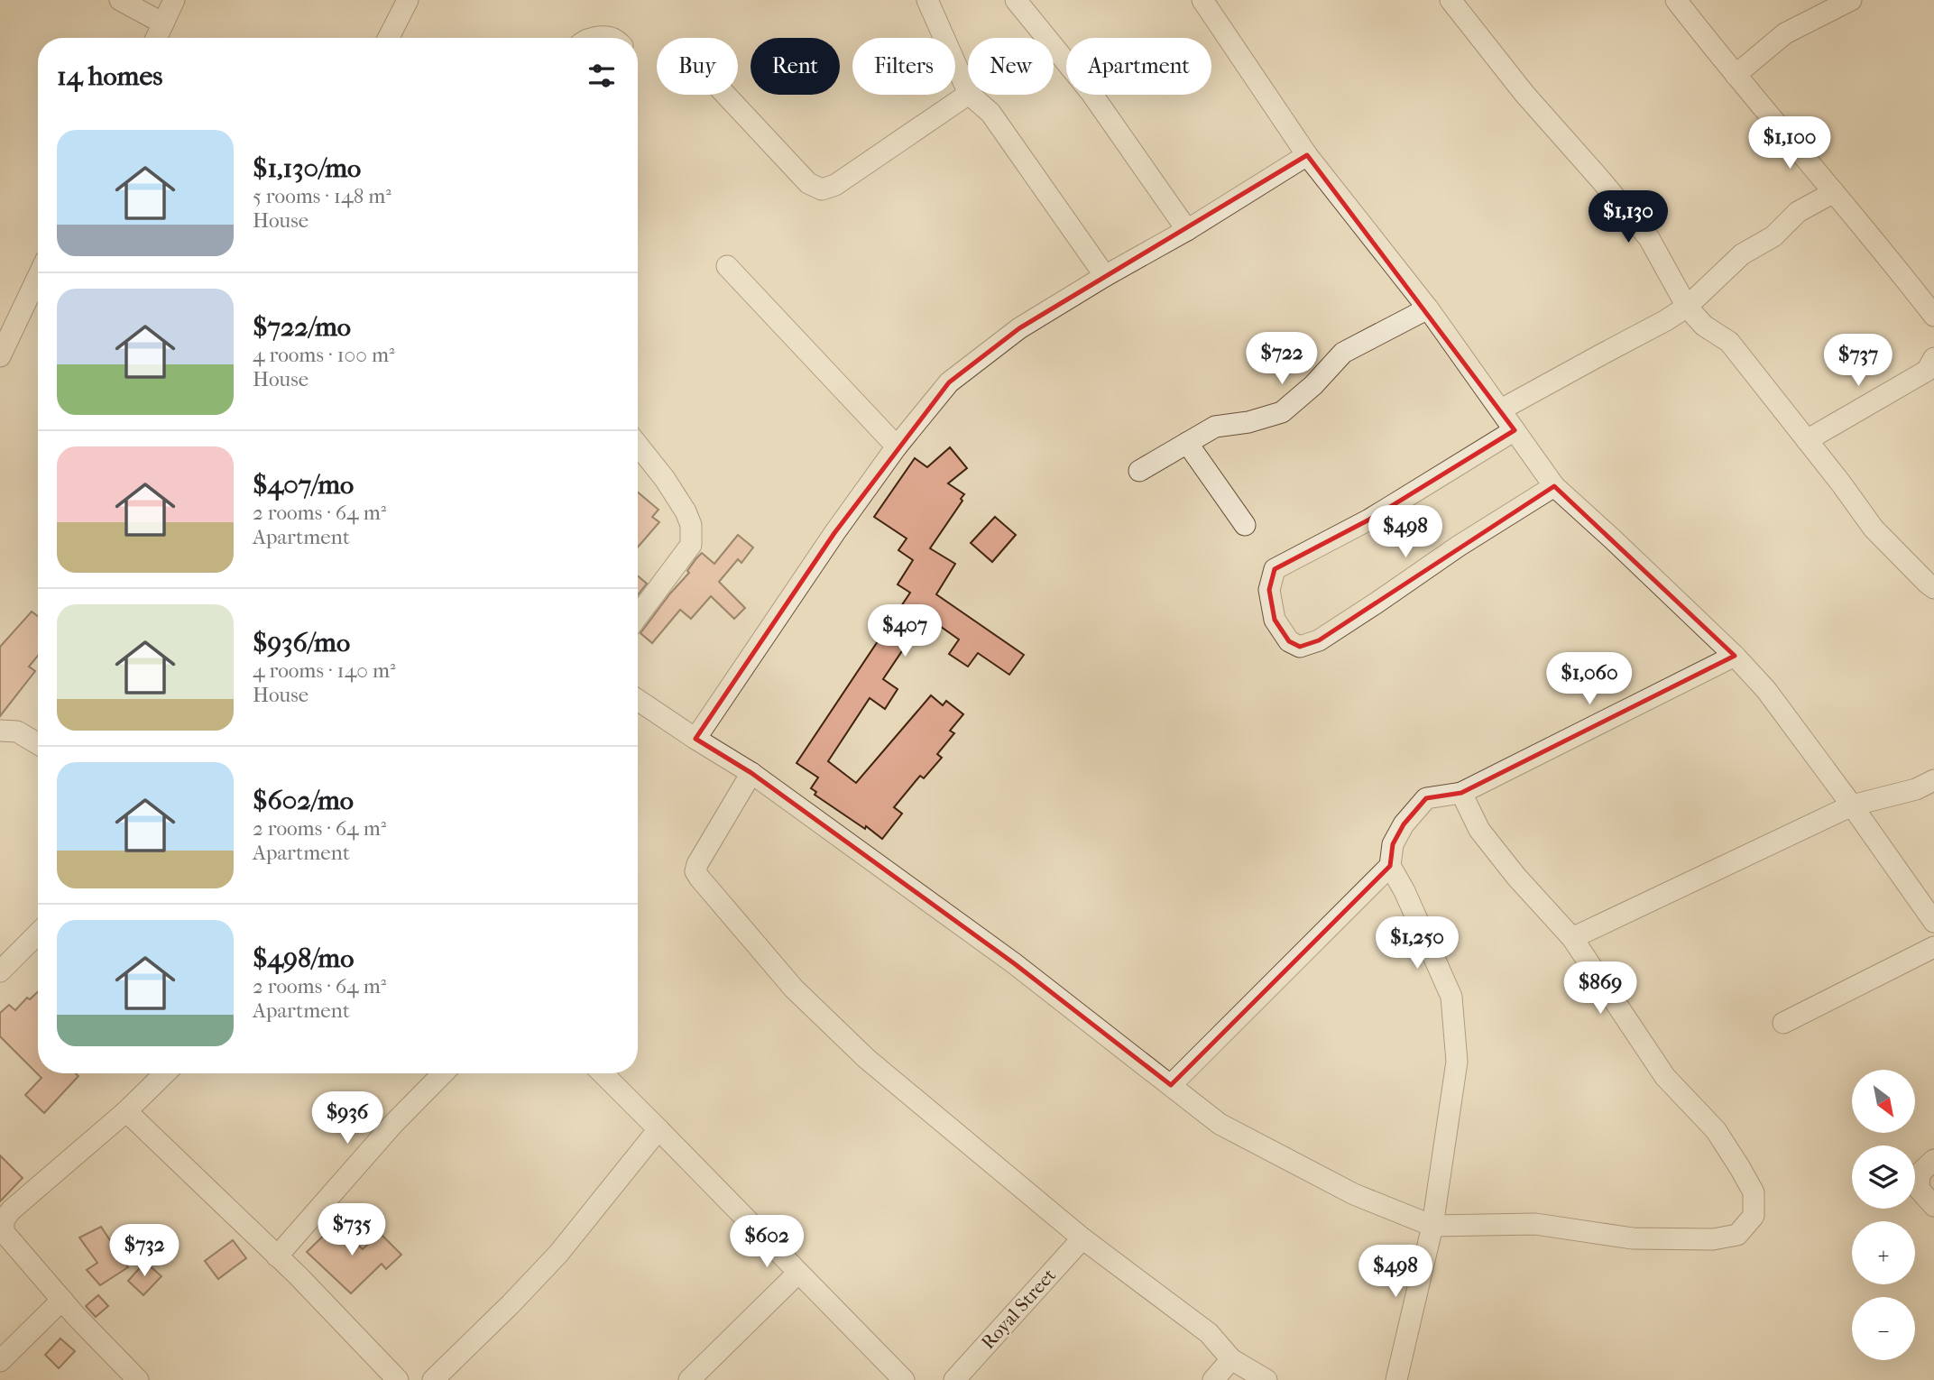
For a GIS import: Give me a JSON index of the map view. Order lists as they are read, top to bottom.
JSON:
{
  "streets": {
    "street": ["Royal Street"]
  },
  "north": "bottom right",
  "page": {
    "chip": [
      "Buy",
      "Rent",
      "Filters",
      "New",
      "Apartment"
    ],
    "heading": "14 homes",
    "list": [
      {
        "name": "$1,130/mo",
        "note": "5 rooms · 148 m² · House"
      },
      {
        "name": "$722/mo",
        "note": "4 rooms · 100 m² · House"
      },
      {
        "name": "$407/mo",
        "note": "2 rooms · 64 m² · Apartment"
      },
      {
        "name": "$936/mo",
        "note": "4 rooms · 140 m² · House"
      },
      {
        "name": "$602/mo",
        "note": "2 rooms · 64 m² · Apartment"
      },
      {
        "name": "$498/mo",
        "note": "2 rooms · 64 m² · Apartment"
      }
    ],
    "price": [
      "$1,100",
      "$1,130",
      "$722",
      "$737",
      "$498",
      "$407",
      "$1,060",
      "$1,250",
      "$869",
      "$936",
      "$735",
      "$602",
      "$732",
      "$498"
    ],
    "map_buttons": ["+", "−"]
  }
}
